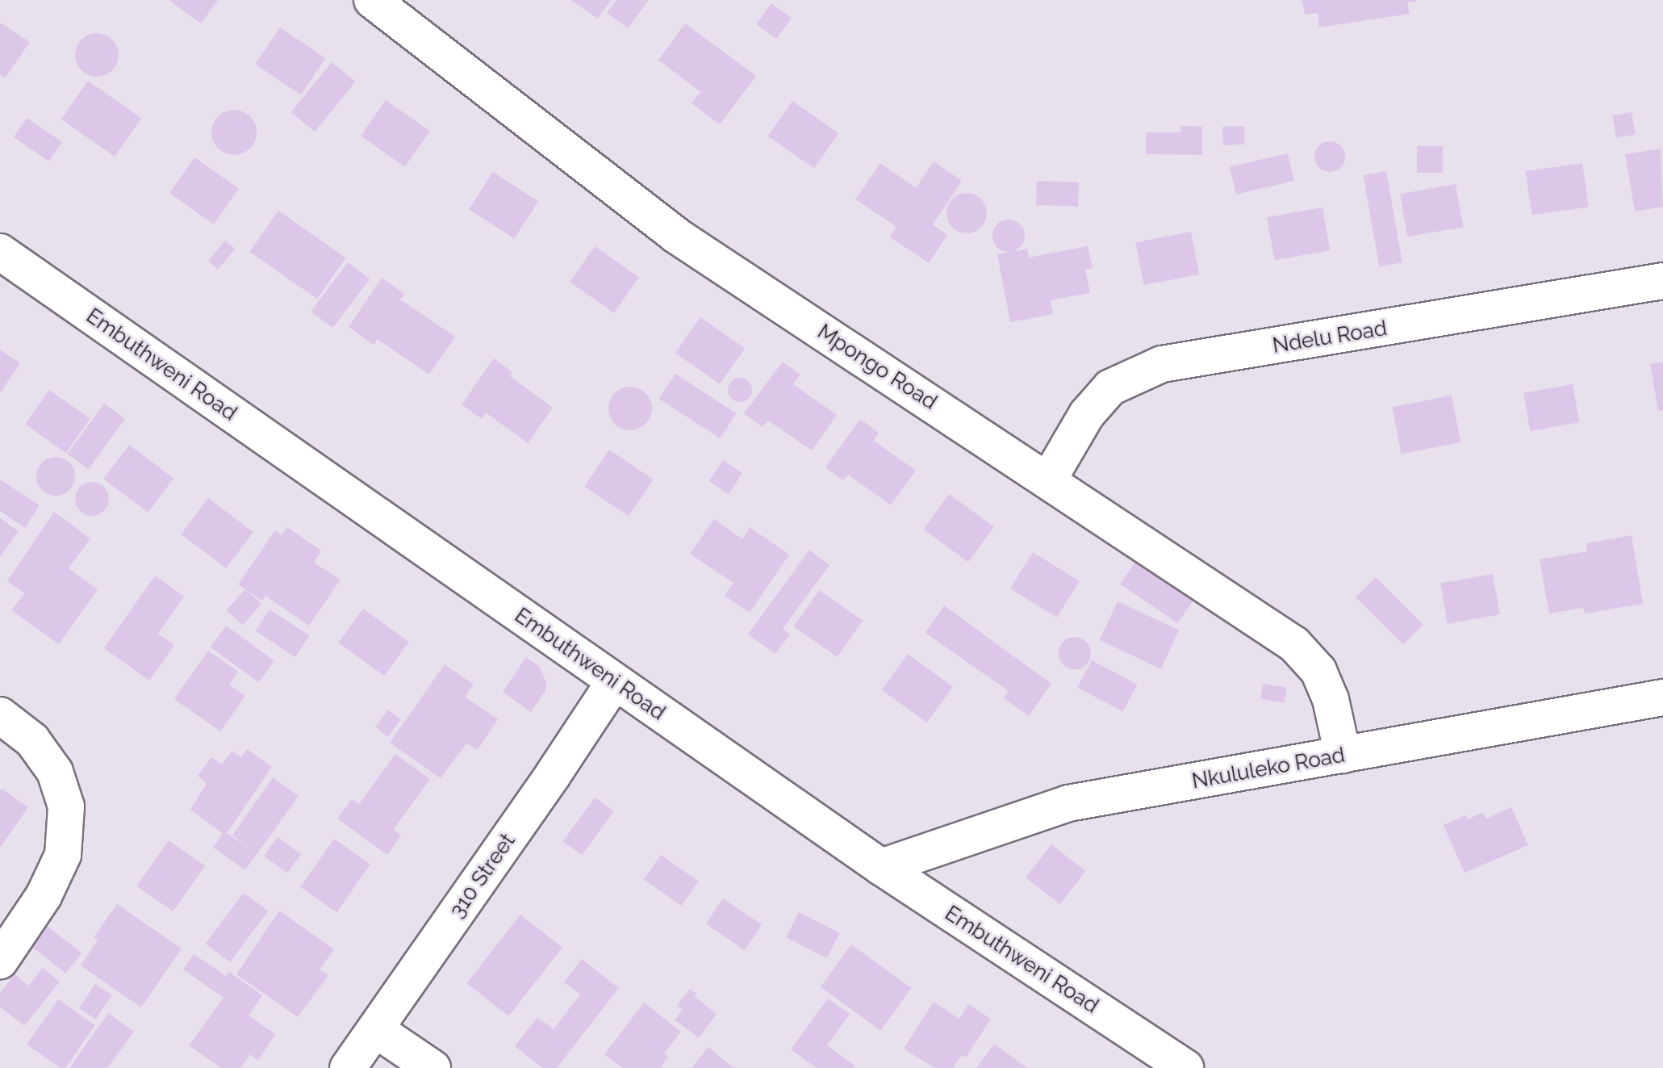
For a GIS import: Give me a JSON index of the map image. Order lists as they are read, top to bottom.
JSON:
{
  "streets": {
    "street": [
      "Ndelu Road",
      "Embuthweni Road",
      "Mpongo Road",
      "Nkululeko Road",
      "310 Street"
    ]
  },
  "crossings": [
    ["Ndelu Road", "Mpongo Road"],
    ["Embuthweni Road", "Nkululeko Road"],
    ["Embuthweni Road", "310 Street"],
    ["Mpongo Road", "Nkululeko Road"]
  ]
}
